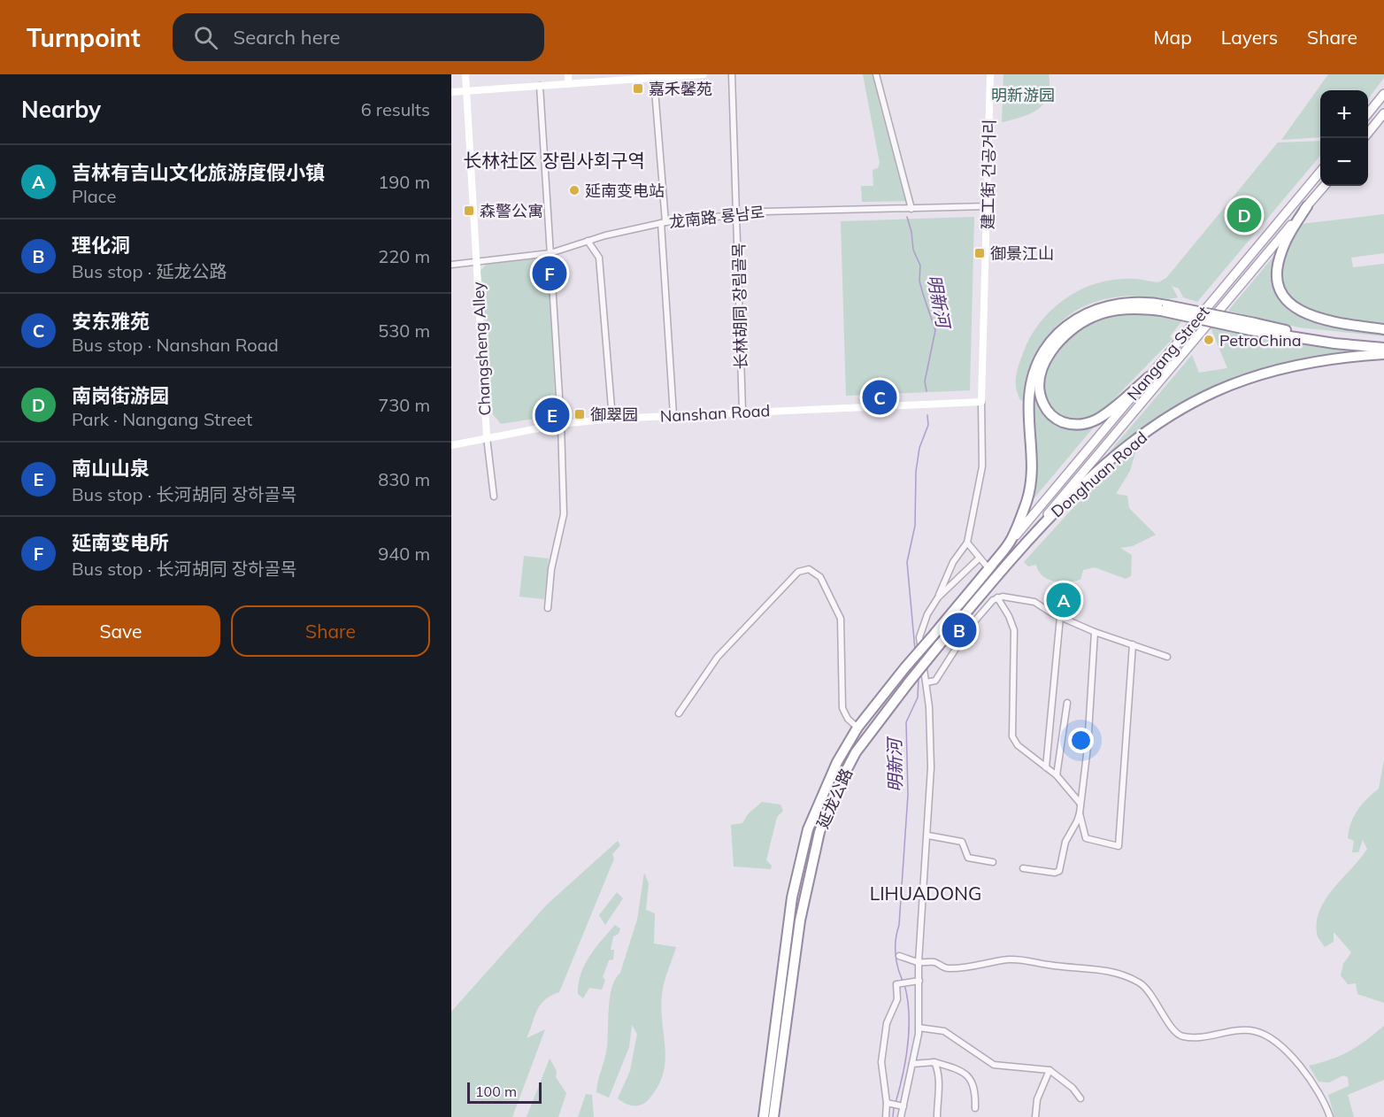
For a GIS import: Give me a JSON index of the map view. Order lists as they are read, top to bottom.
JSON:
{
  "streets": {
    "highway": ["Donghuan Road", "延龙公路"],
    "main road": ["Nangang Street"],
    "street": [
      "建工街 건공거리",
      "龙南路 룡남로",
      "长林胡同 장림골목",
      "Changsheng Alley",
      "Nanshan Road"
    ]
  },
  "crossings": [
    ["建工街 건공거리", "龙南路 룡남로"],
    ["建工街 건공거리", "Nanshan Road"],
    ["龙南路 룡남로", "长林胡同 장림골목"],
    ["龙南路 룡남로", "Changsheng Alley"],
    ["长林胡同 장림골목", "Nanshan Road"],
    ["Changsheng Alley", "Nanshan Road"],
    ["Nangang Street", "Donghuan Road"],
    ["Nangang Street", "延龙公路"],
    ["Donghuan Road", "延龙公路"]
  ],
  "districts": ["长林社区 장림사회구역", "LIHUADONG"],
  "water": ["明新河"],
  "parks": ["明新游园"],
  "places": {
    "transit": [
      "嘉禾馨苑",
      "森警公寓",
      "御景江山",
      "御翠园"
    ],
    "other": ["延南变电站", "PetroChina"]
  },
  "scale_bar": "100 m",
  "page": {
    "header": "Turnpoint",
    "search": "Search here",
    "nav": ["Map", "Layers", "Share"],
    "heading": ["Nearby", "6 results"],
    "map_buttons": ["+", "−"],
    "list": [
      {
        "mark": "A",
        "name": "吉林有吉山文化旅游度假小镇",
        "note": "Place",
        "value": "190 m"
      },
      {
        "mark": "B",
        "name": "理化洞",
        "note": "Bus stop · 延龙公路",
        "value": "220 m"
      },
      {
        "mark": "C",
        "name": "安东雅苑",
        "note": "Bus stop · Nanshan Road",
        "value": "530 m"
      },
      {
        "mark": "D",
        "name": "南岗街游园",
        "note": "Park · Nangang Street",
        "value": "730 m"
      },
      {
        "mark": "E",
        "name": "南山山泉",
        "note": "Bus stop · 长河胡同 장하골목",
        "value": "830 m"
      },
      {
        "mark": "F",
        "name": "延南变电所",
        "note": "Bus stop · 长河胡同 장하골목",
        "value": "940 m"
      }
    ],
    "pins": [
      "D",
      "F",
      "C",
      "E",
      "A",
      "B"
    ],
    "buttons": ["Save", "Share"],
    "scale": "100 m"
  }
}
